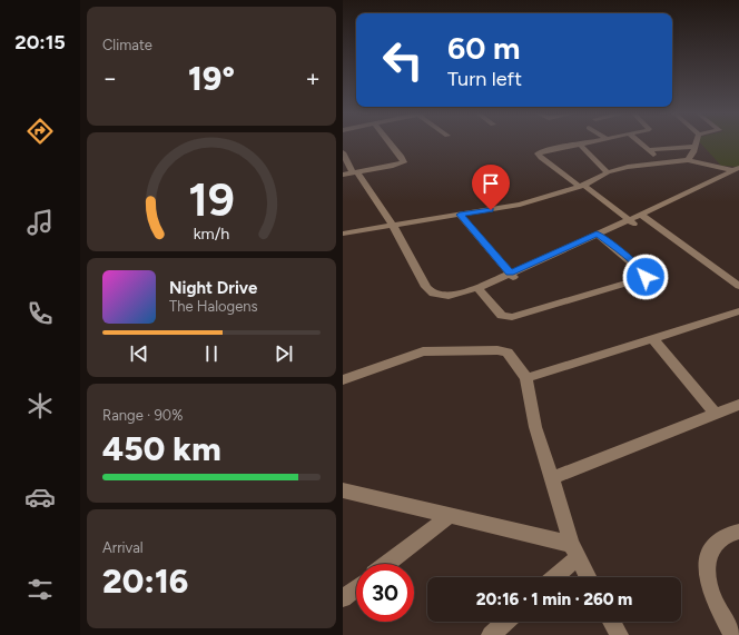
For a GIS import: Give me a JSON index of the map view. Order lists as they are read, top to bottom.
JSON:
{
  "page": {
    "tabs": "20:15",
    "tile": [
      "Climate",
      ["Range · 90%", "450 km"],
      ["Arrival", "20:16"]
    ],
    "turn": ["60 m", "Turn left"],
    "heat": ["−", "19°", "+"],
    "song": ["Night Drive", "The Halogens"],
    "limit": "30",
    "trip": "20:16 · 1 min · 260 m",
    "gauge": ["19", "km/h"]
  }
}
